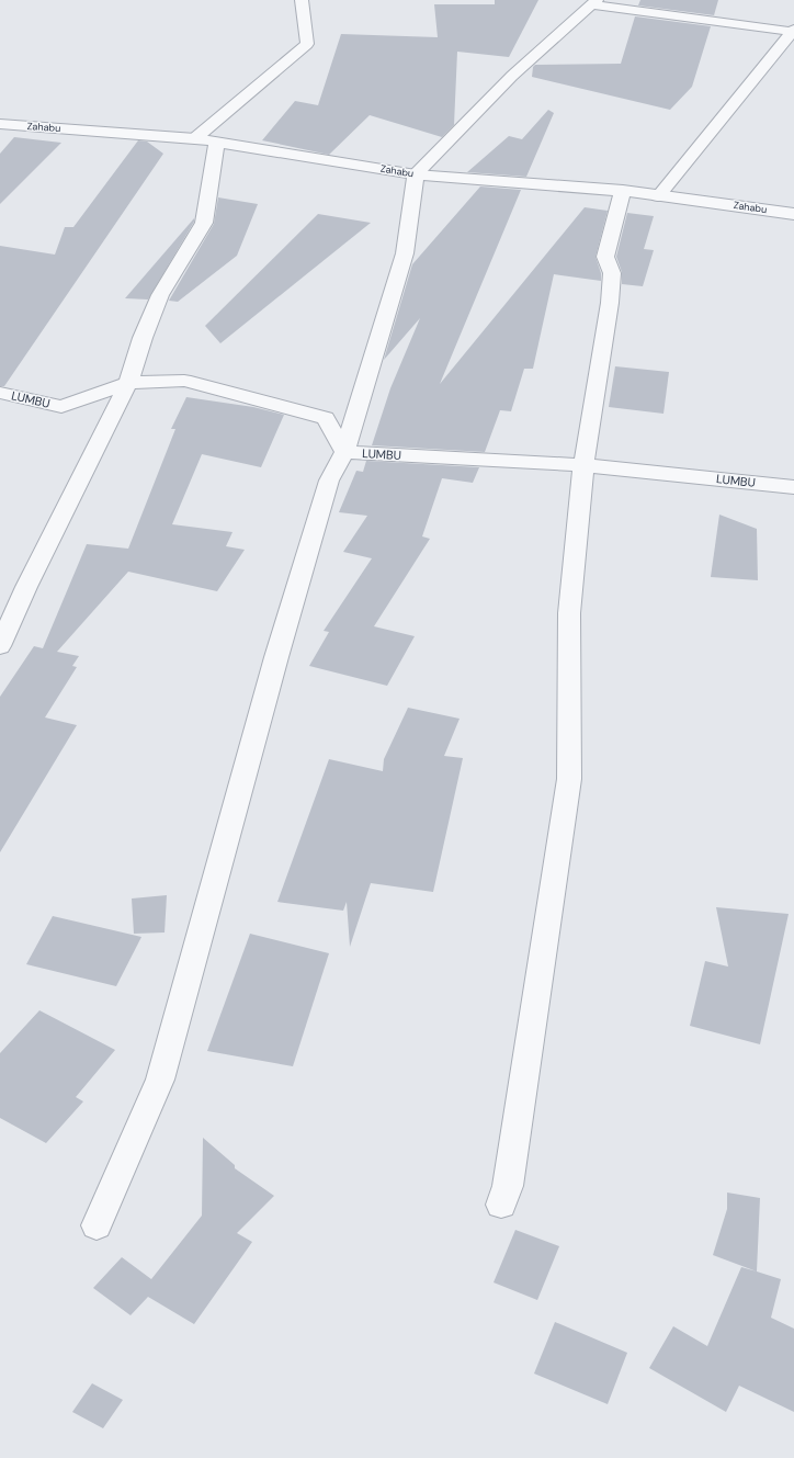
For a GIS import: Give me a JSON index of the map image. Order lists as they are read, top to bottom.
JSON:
{
  "streets": {
    "street": ["Zahabu", "LUMBU"]
  }
}
